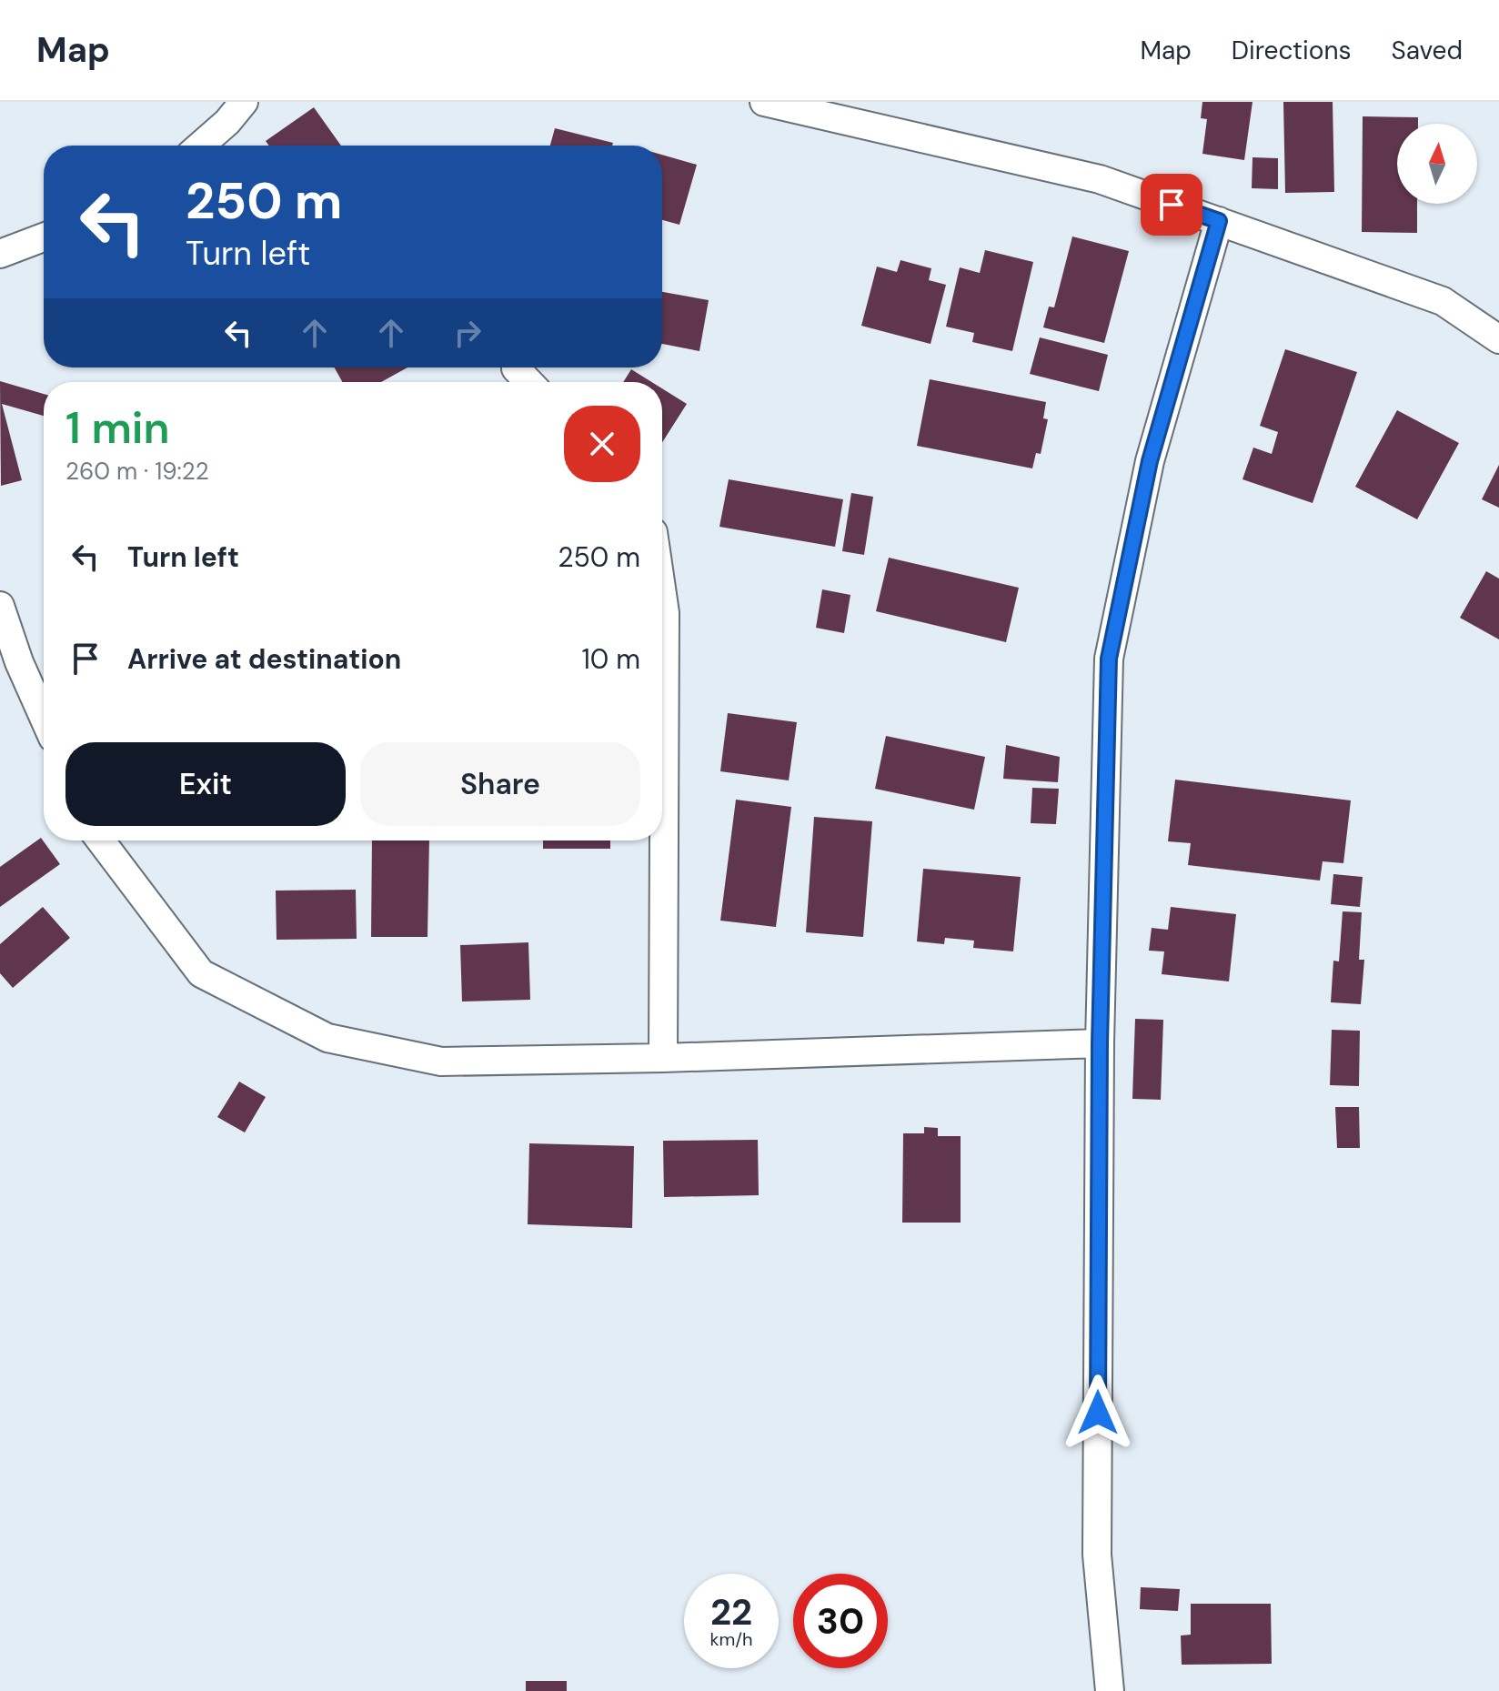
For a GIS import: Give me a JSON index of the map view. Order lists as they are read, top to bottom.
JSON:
{
  "north": "top",
  "page": {
    "header": "Map",
    "nav": ["Map", "Directions", "Saved"],
    "turn": ["250 m", "Turn left"],
    "heading": ["1 min", "260 m · 19:22"],
    "list": [
      {
        "name": "Turn left",
        "value": "250 m"
      },
      {
        "name": "Arrive at destination",
        "value": "10 m"
      }
    ],
    "buttons": ["Exit", "Share"],
    "speed": "22 km/h",
    "limit": "30"
  }
}
